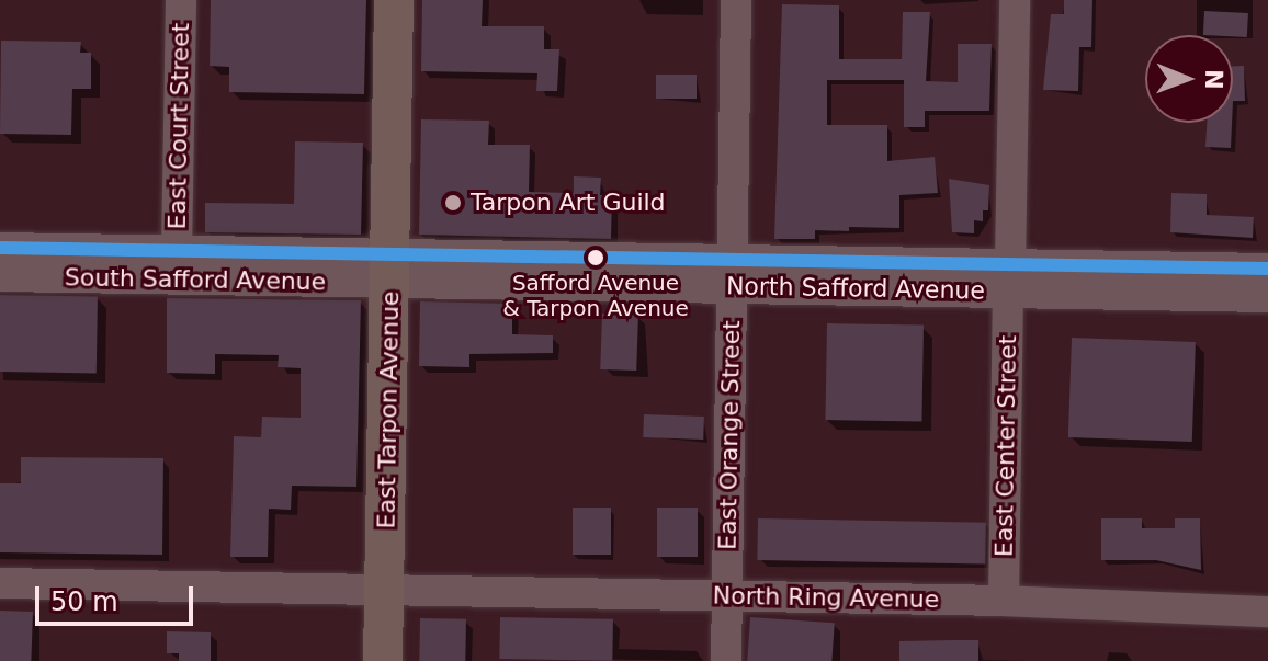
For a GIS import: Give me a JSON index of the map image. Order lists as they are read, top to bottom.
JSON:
{
  "streets": {
    "main road": ["East Tarpon Avenue"],
    "street": [
      "East Court Street",
      "South Safford Avenue",
      "North Safford Avenue",
      "East Orange Street",
      "East Center Street",
      "North Ring Avenue"
    ]
  },
  "crossings": [
    ["East Court Street", "South Safford Avenue"],
    ["South Safford Avenue", "North Safford Avenue"],
    ["South Safford Avenue", "East Tarpon Avenue"],
    ["North Safford Avenue", "East Tarpon Avenue"],
    ["North Safford Avenue", "East Orange Street"],
    ["North Safford Avenue", "East Center Street"],
    ["East Tarpon Avenue", "North Ring Avenue"],
    ["East Orange Street", "North Ring Avenue"],
    ["East Center Street", "North Ring Avenue"]
  ],
  "places": ["Tarpon Art Guild", "Safford Avenue & Tarpon Avenue"],
  "scale_bar": "50 m",
  "north": "right"
}
